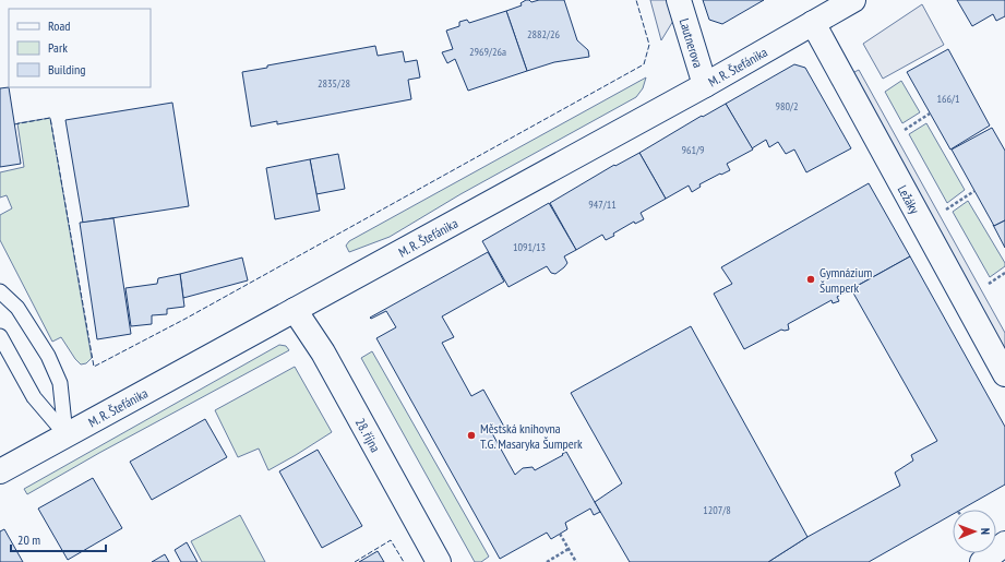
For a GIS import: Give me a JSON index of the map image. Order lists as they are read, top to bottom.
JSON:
{
  "streets": {
    "street": [
      "Lautnerova",
      "M. R. Štefánika",
      "Ležáky",
      "28. října"
    ]
  },
  "crossings": [
    ["Lautnerova", "M. R. Štefánika"],
    ["M. R. Štefánika", "Ležáky"],
    ["M. R. Štefánika", "28. října"]
  ],
  "places": ["Gymnázium Šumperk", "Městská knihovna T.G. Masaryka Šumperk"],
  "house_numbers": [
    "2882/26",
    "2969/26a",
    "2835/28",
    "166/1",
    "980/2",
    "961/9",
    "947/11",
    "1091/13",
    "1207/8"
  ],
  "legend": ["Road", "Park", "Building"],
  "scale_bar": "20 m",
  "north": "right"
}
